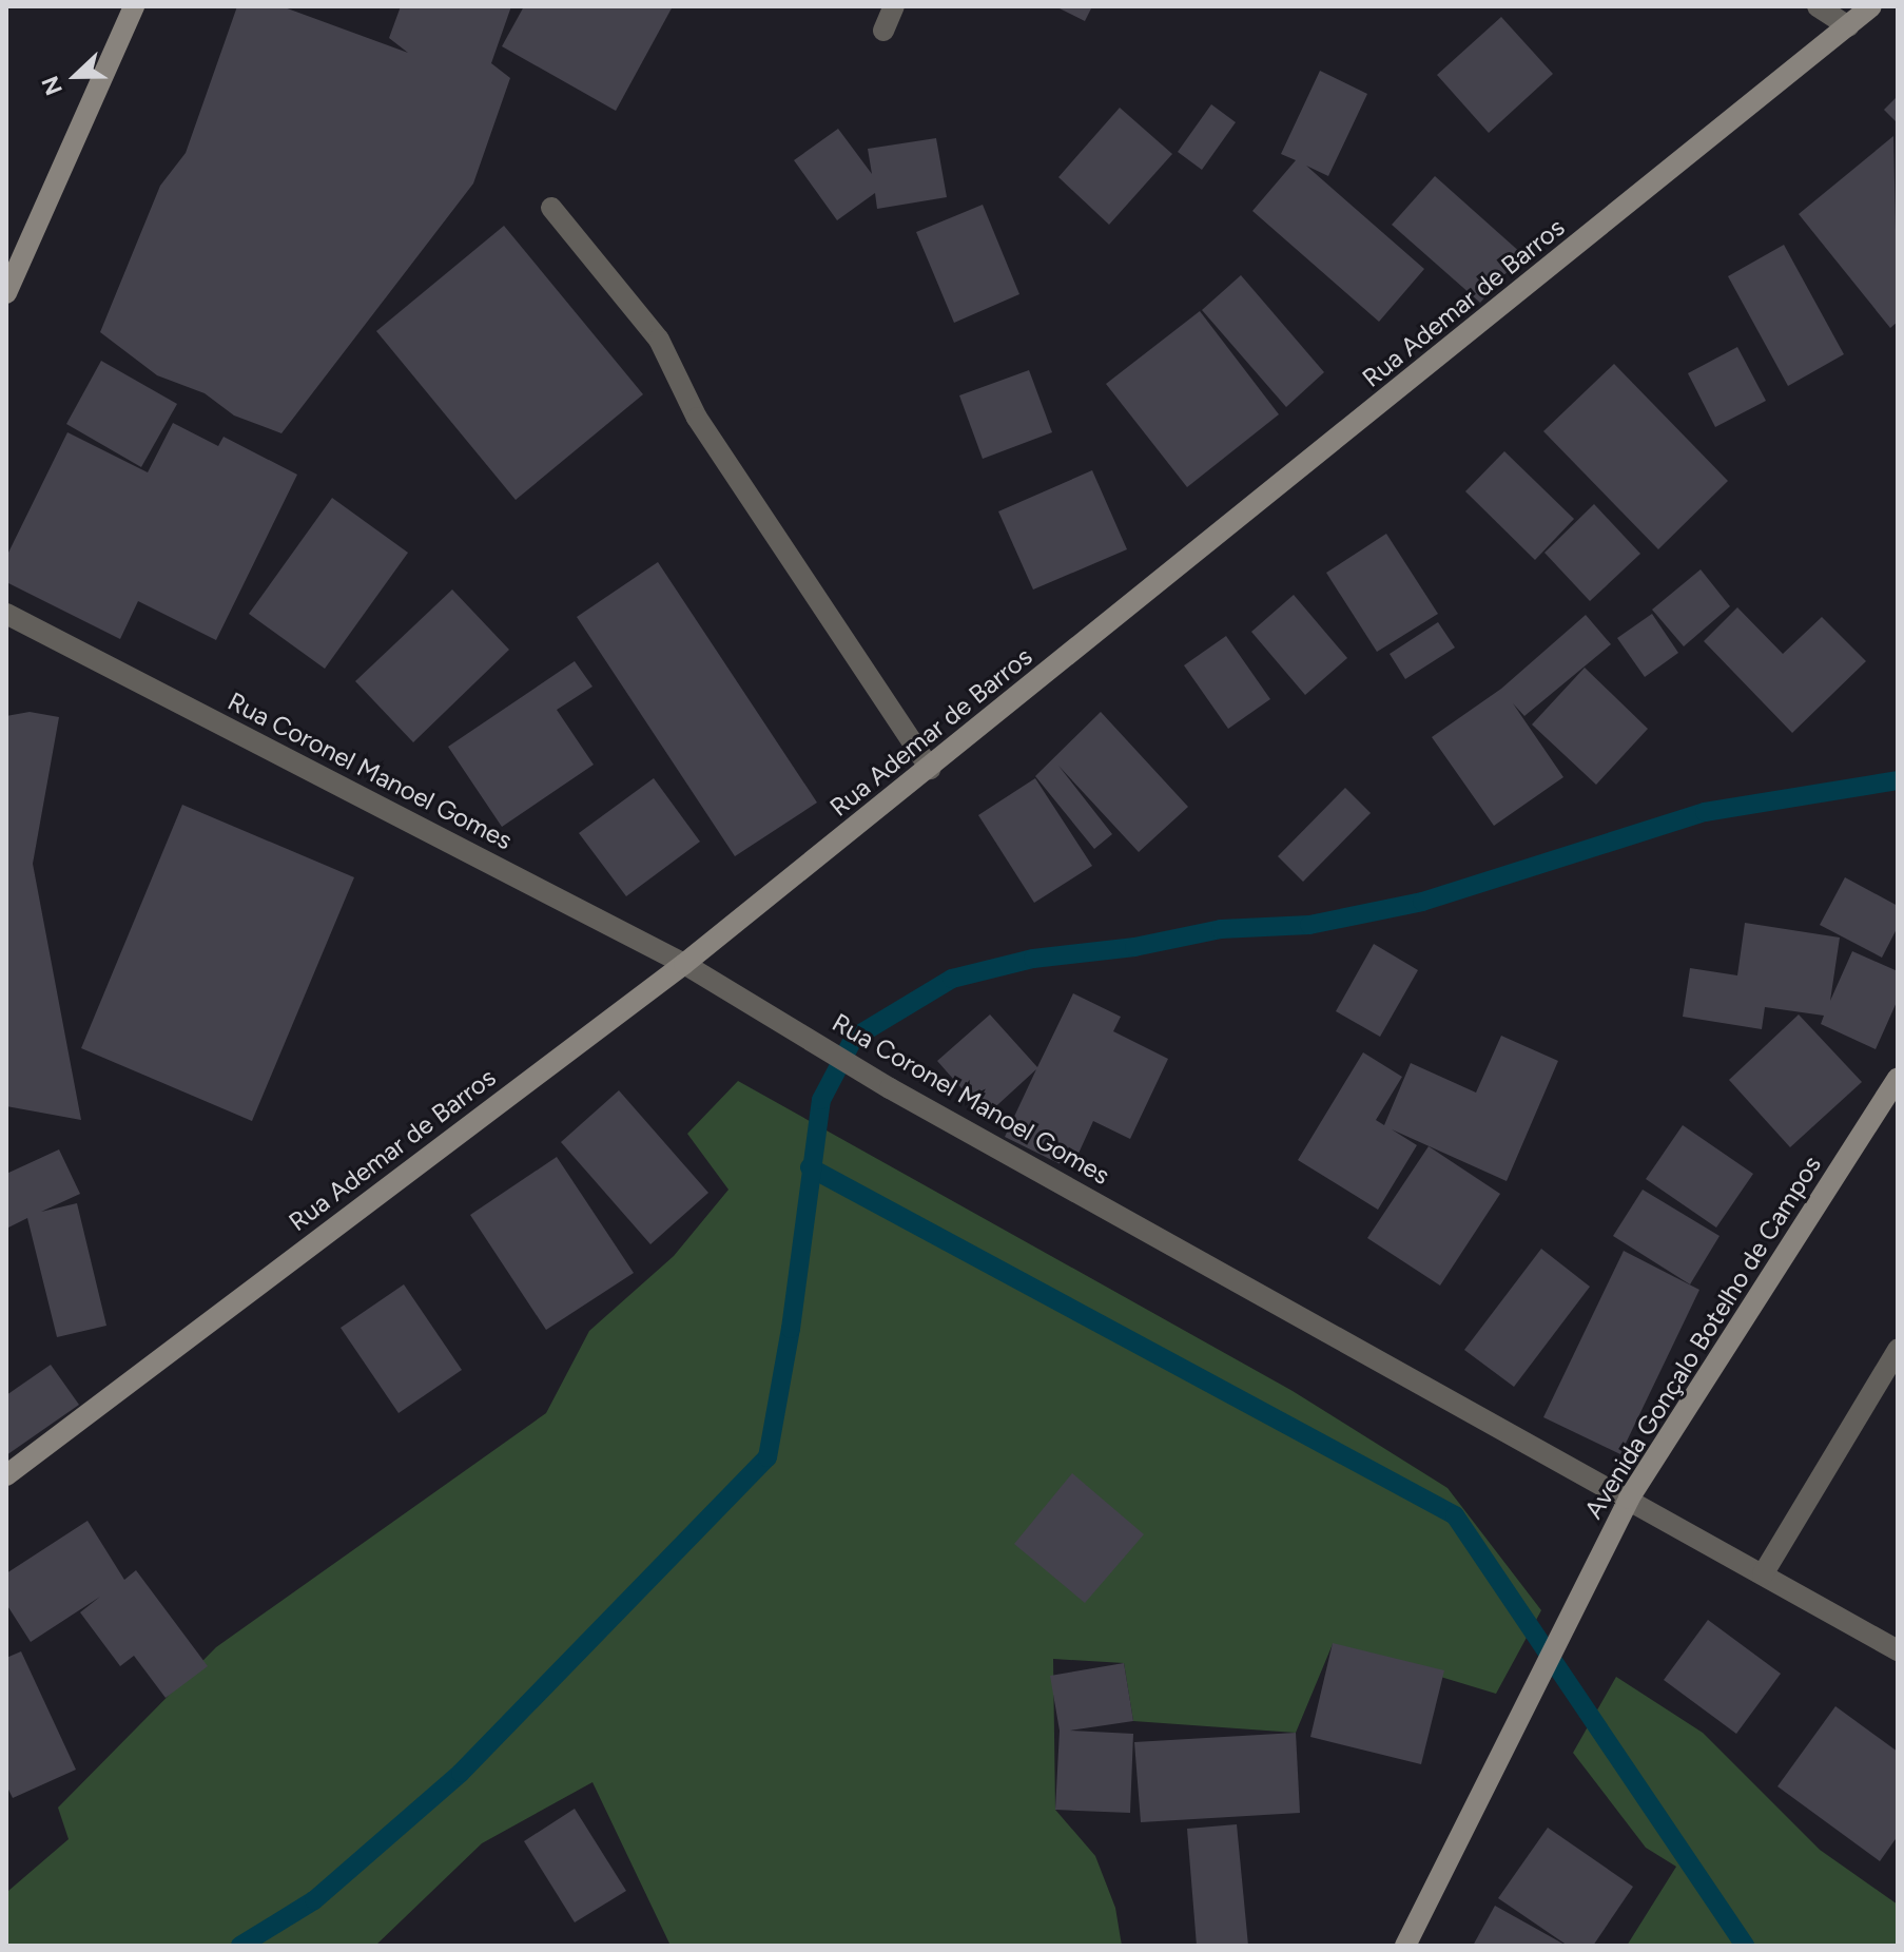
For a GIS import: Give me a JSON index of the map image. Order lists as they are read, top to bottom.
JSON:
{
  "streets": {
    "street": ["Rua Ademar de Barros", "Rua Coronel Manoel Gomes", "Avenida Gonçalo Botelho de Campos"]
  },
  "crossings": [
    ["Rua Ademar de Barros", "Rua Coronel Manoel Gomes"],
    ["Rua Coronel Manoel Gomes", "Avenida Gonçalo Botelho de Campos"]
  ],
  "north": "left"
}
